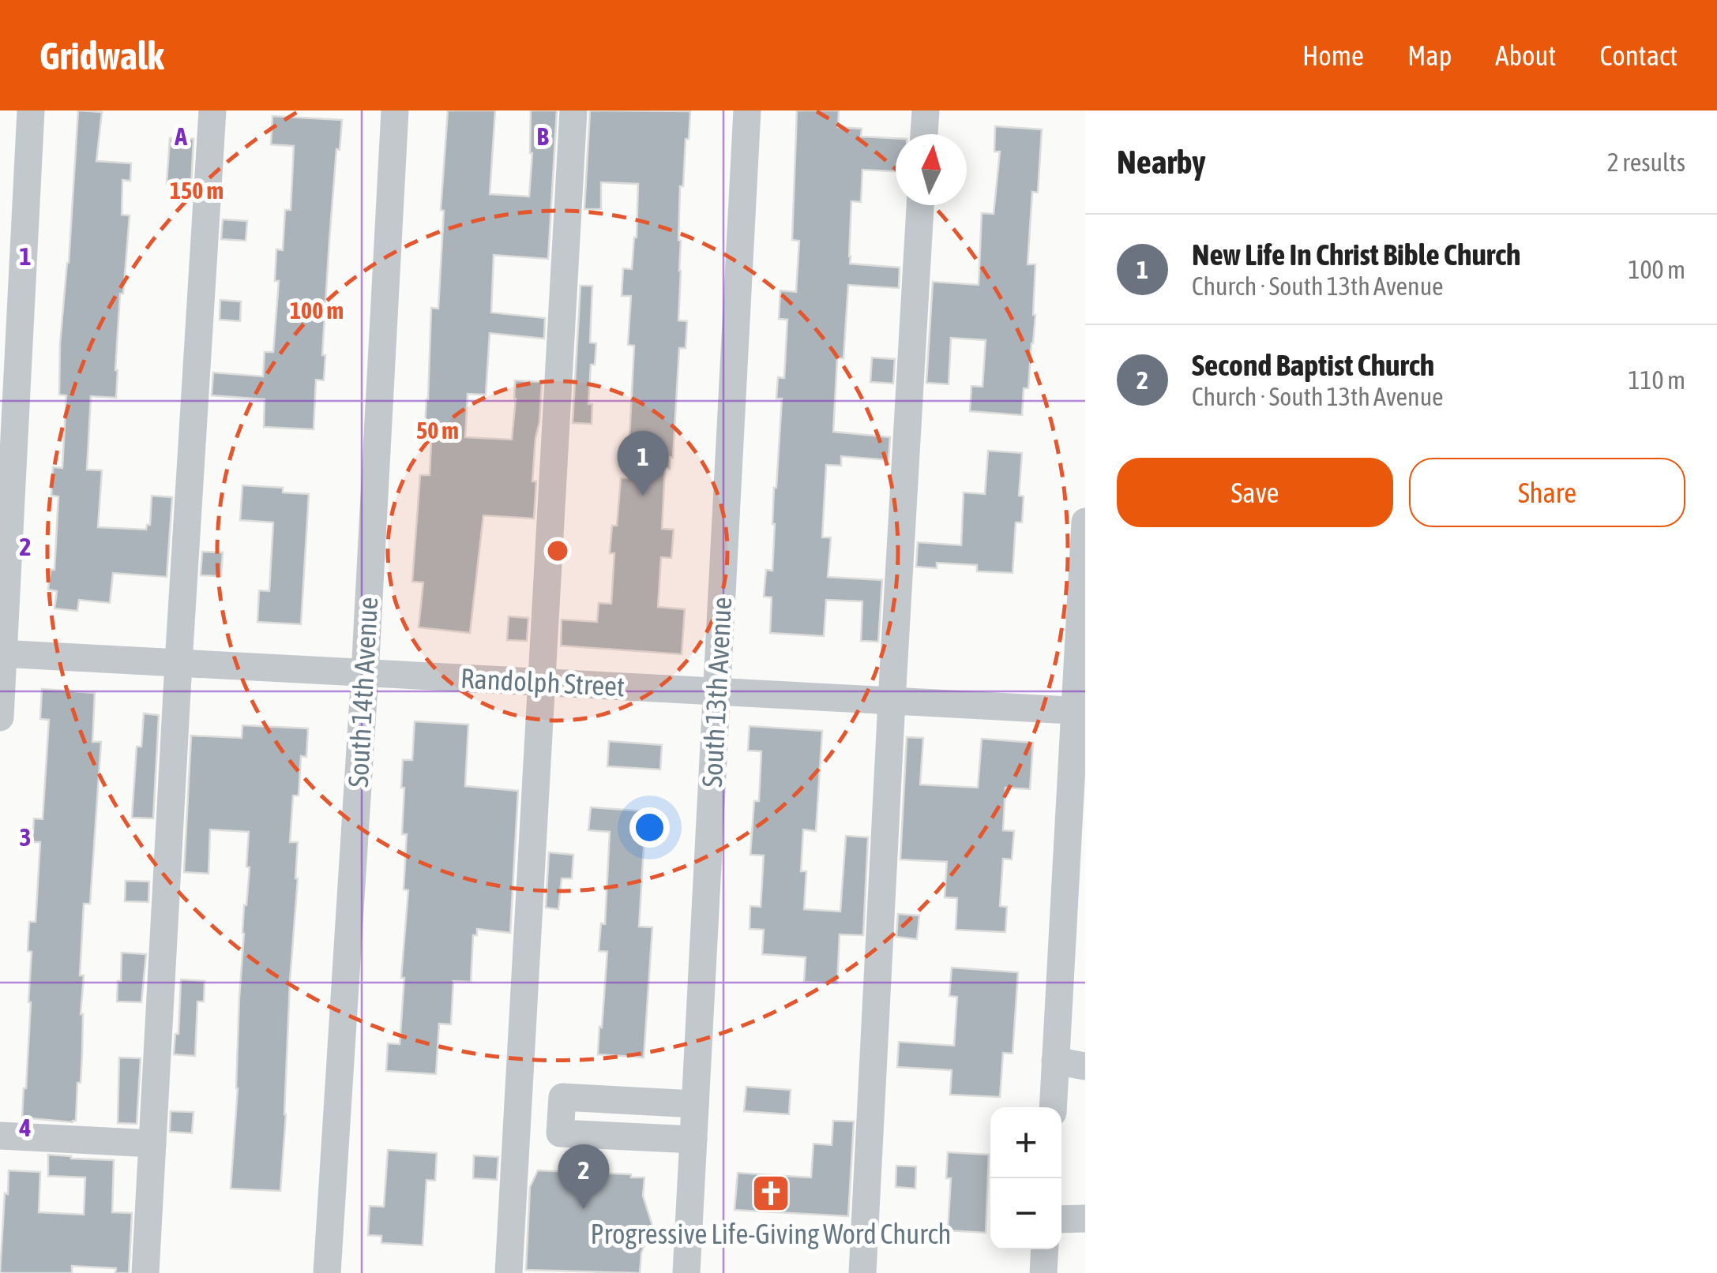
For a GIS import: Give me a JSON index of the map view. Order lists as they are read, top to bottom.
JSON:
{
  "streets": {
    "street": ["Randolph Street", "South 14th Avenue", "South 13th Avenue"]
  },
  "crossings": [
    ["Randolph Street", "South 14th Avenue"],
    ["Randolph Street", "South 13th Avenue"]
  ],
  "places": {
    "church": ["Progressive Life-Giving Word Church"]
  },
  "north": "top",
  "page": {
    "header": "Gridwalk",
    "nav": [
      "Home",
      "Map",
      "About",
      "Contact"
    ],
    "heading": ["Nearby", "2 results"],
    "list": [
      {
        "mark": "1",
        "name": "New Life In Christ Bible Church",
        "note": "Church · South 13th Avenue",
        "value": "100 m"
      },
      {
        "mark": "2",
        "name": "Second Baptist Church",
        "note": "Church · South 13th Avenue",
        "value": "110 m"
      }
    ],
    "pins": ["1", "2"],
    "buttons": ["Save", "Share"],
    "map_buttons": ["+", "−"]
  },
  "grid": {
    "columns": ["A", "B"],
    "rows": [
      "1",
      "2",
      "3",
      "4"
    ]
  },
  "rings": ["150 m", "100 m", "50 m"]
}
